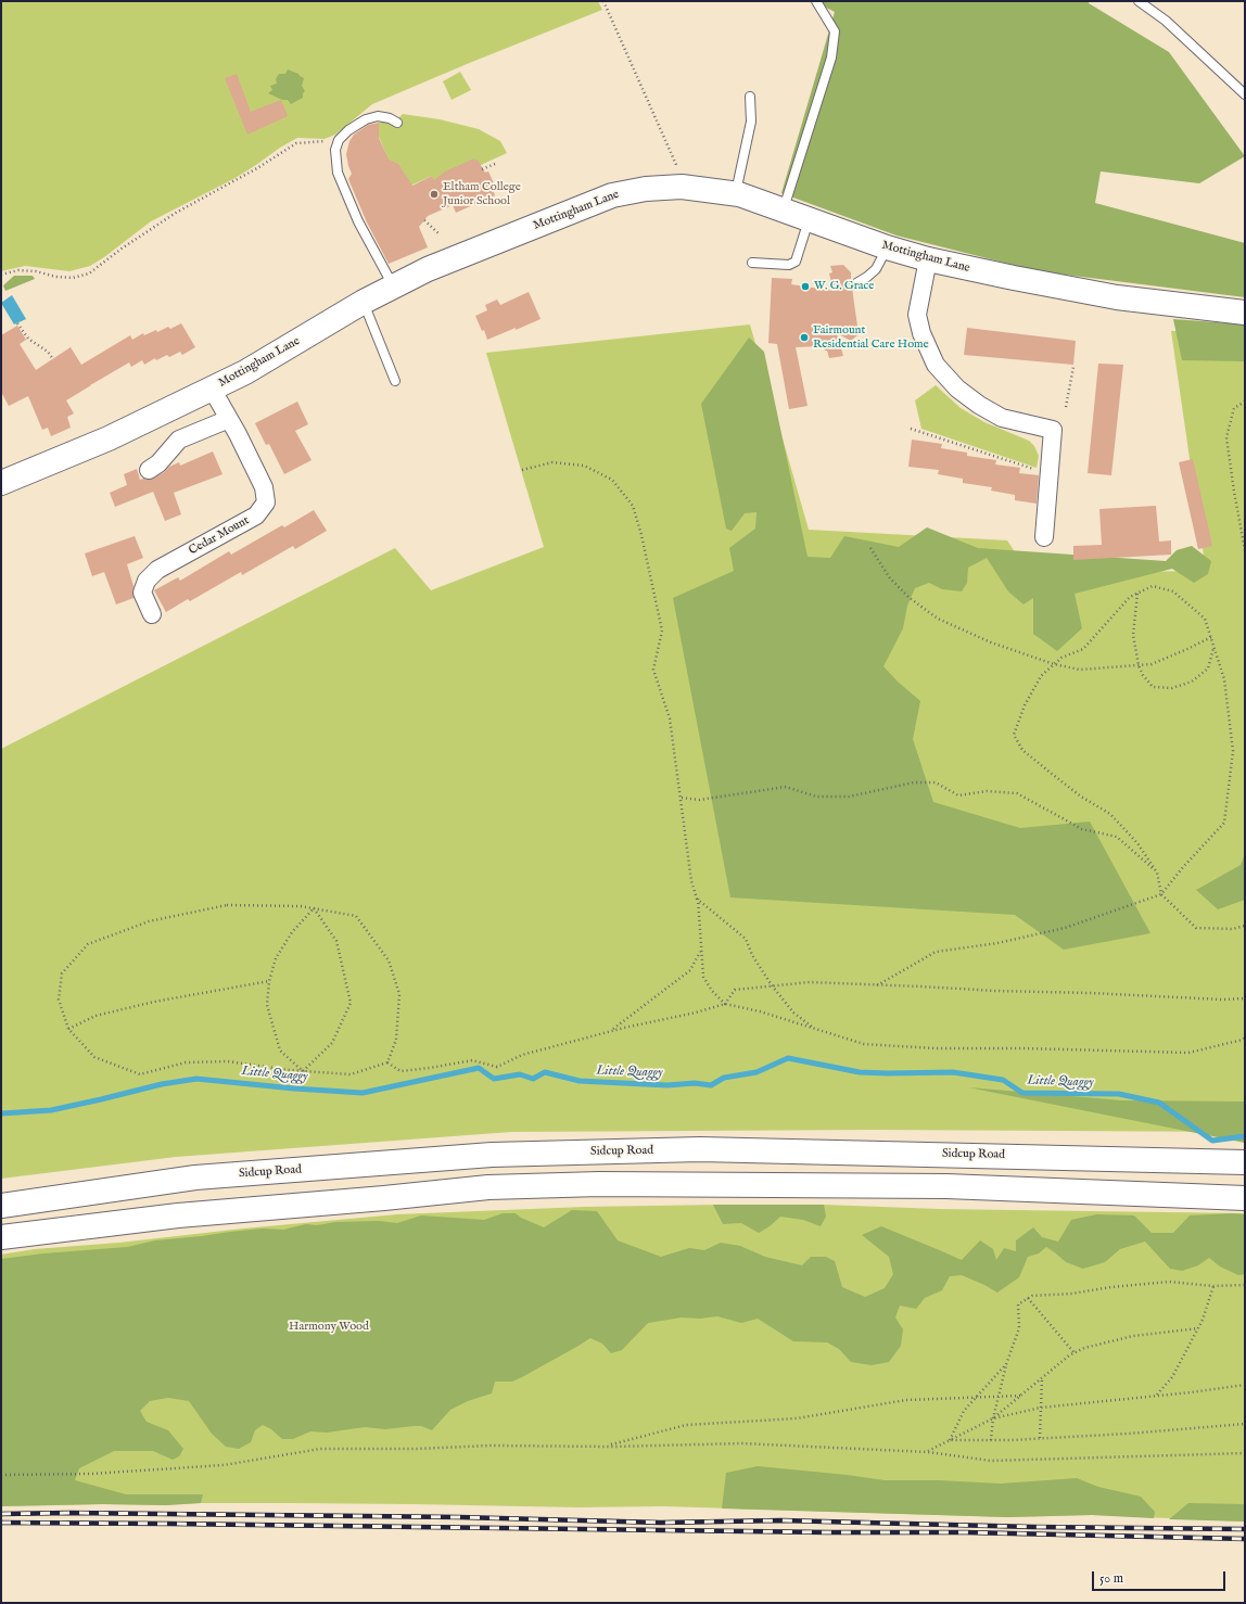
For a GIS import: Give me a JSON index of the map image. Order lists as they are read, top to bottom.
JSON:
{
  "streets": {
    "main road": ["Mottingham Lane", "Sidcup Road"],
    "street": ["Cedar Mount"]
  },
  "crossings": [
    ["Mottingham Lane", "Cedar Mount"]
  ],
  "water": ["Little Quaggy"],
  "parks": ["Harmony Wood"],
  "places": ["Eltham College Junior School", "W. G. Grace", "Fairmount Residential Care Home"],
  "scale_bar": "50 m"
}
